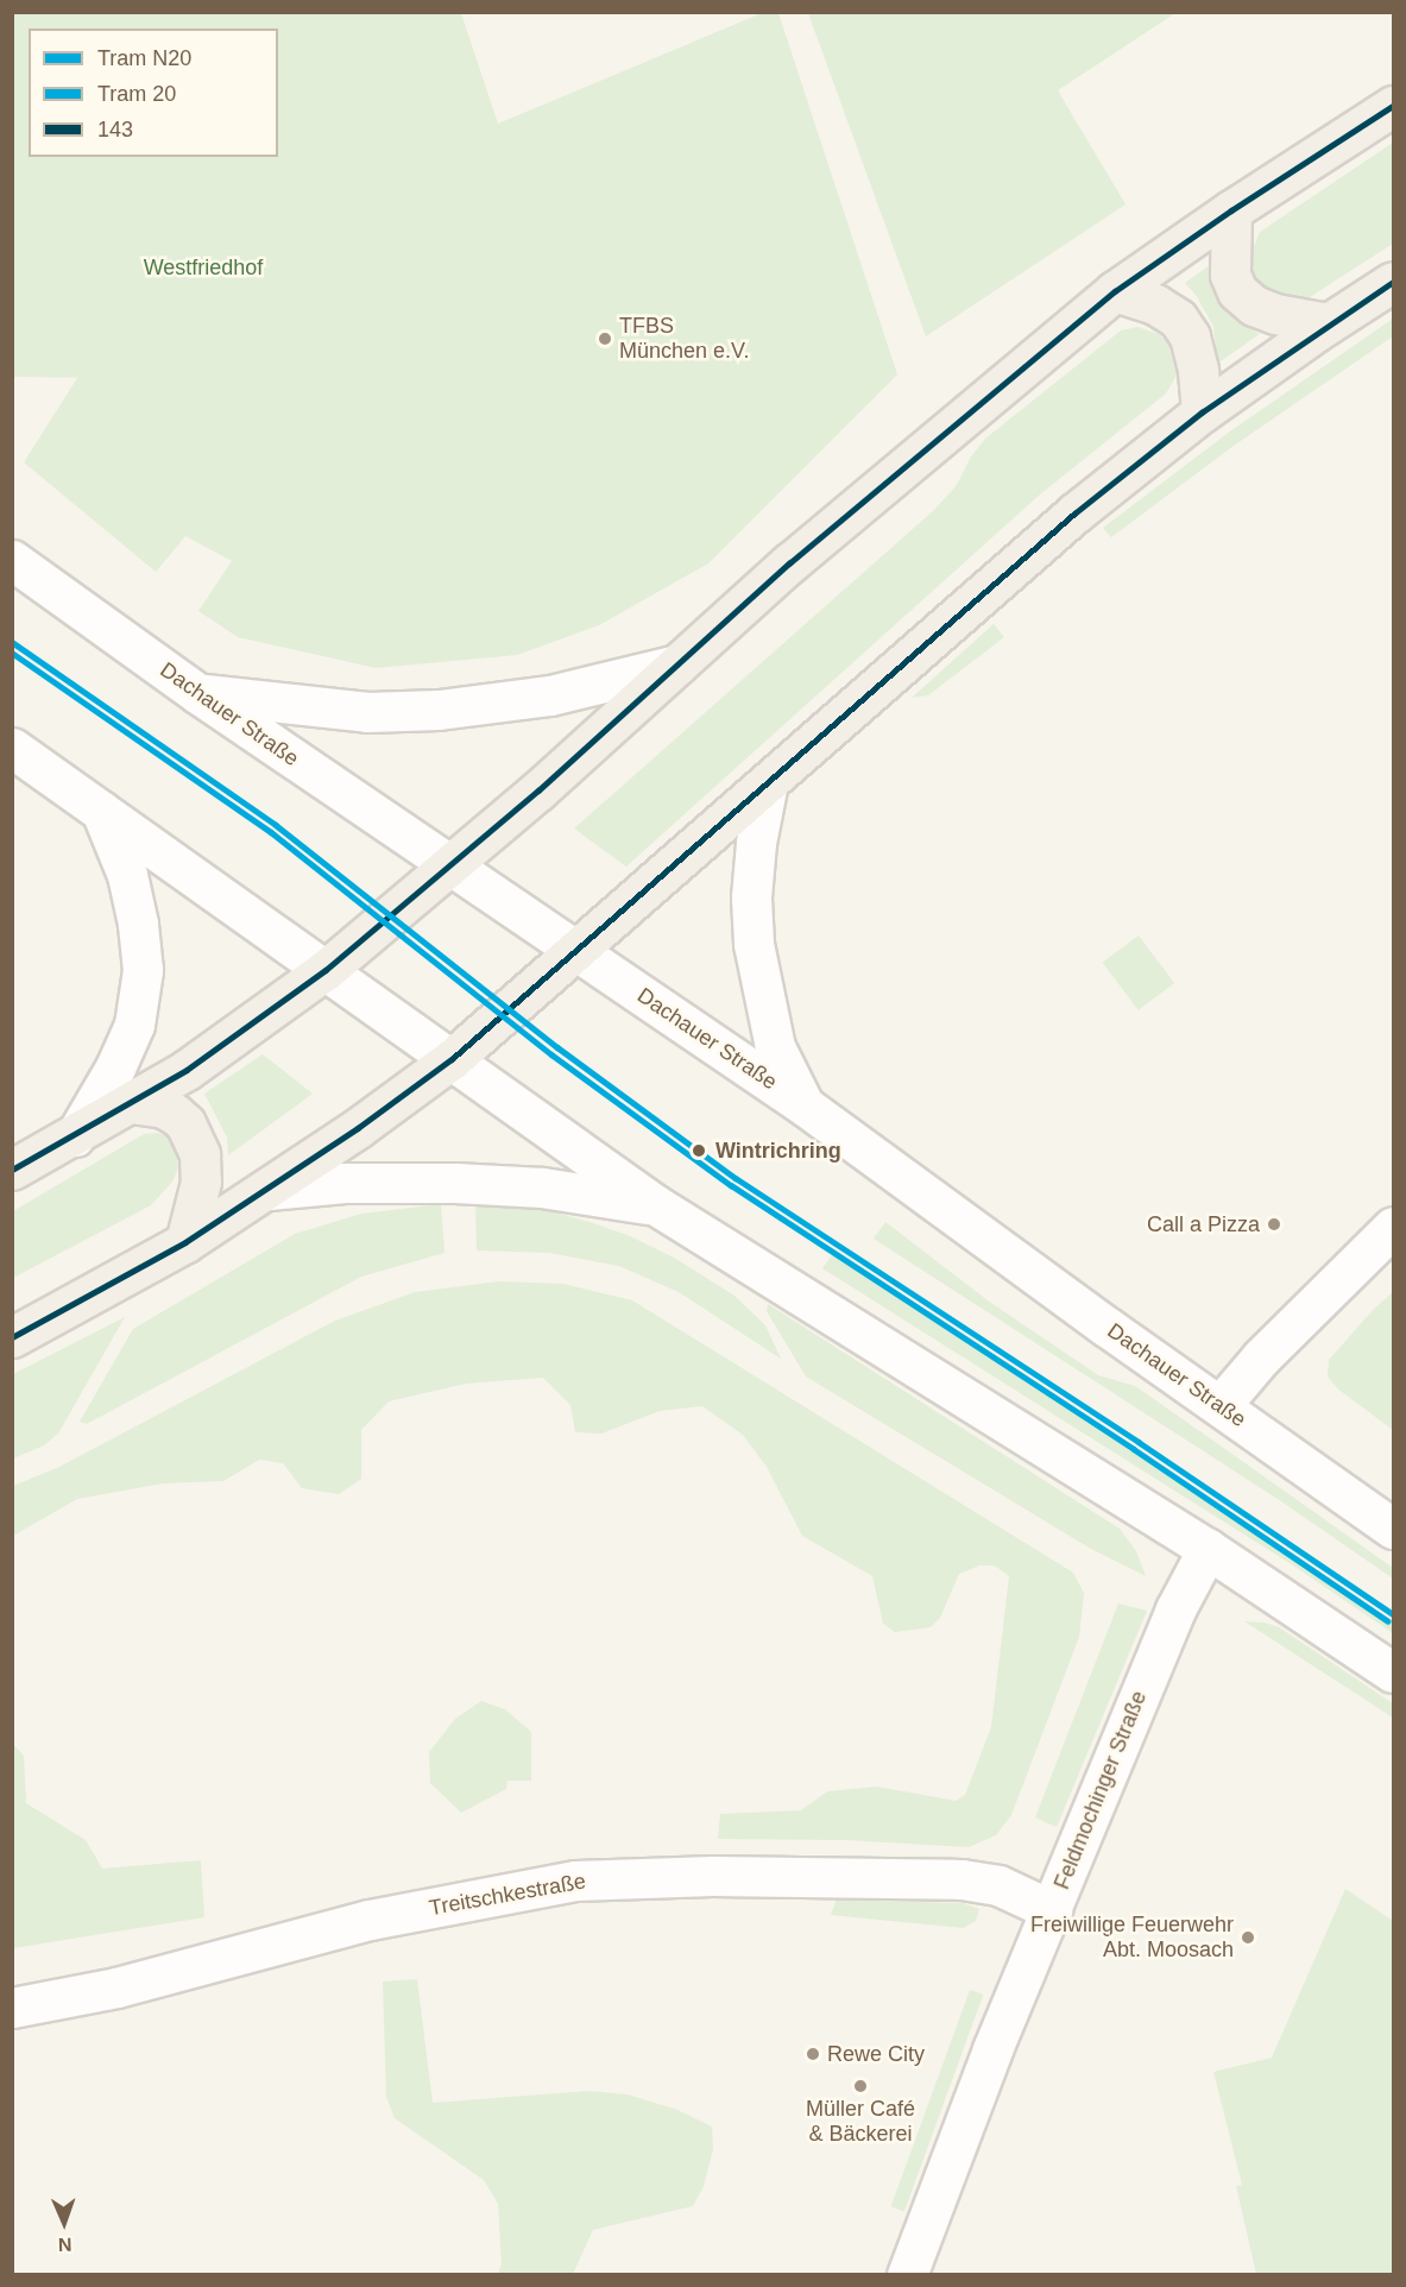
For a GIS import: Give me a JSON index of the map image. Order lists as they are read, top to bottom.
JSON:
{
  "streets": {
    "main road": ["Dachauer Straße", "Feldmochinger Straße", "Treitschkestraße"]
  },
  "crossings": [
    ["Feldmochinger Straße", "Treitschkestraße"]
  ],
  "parks": ["Westfriedhof"],
  "places": [
    "TFBS München e.V.",
    "Wintrichring",
    "Call a Pizza",
    "Freiwillige Feuerwehr Abt. Moosach",
    "Rewe City",
    "Müller Café & Bäckerei"
  ],
  "lines": ["transit line 143", "tram line N20", "tram line 20"],
  "legend": ["Tram N20", "Tram 20", "143"],
  "north": "bottom"
}
